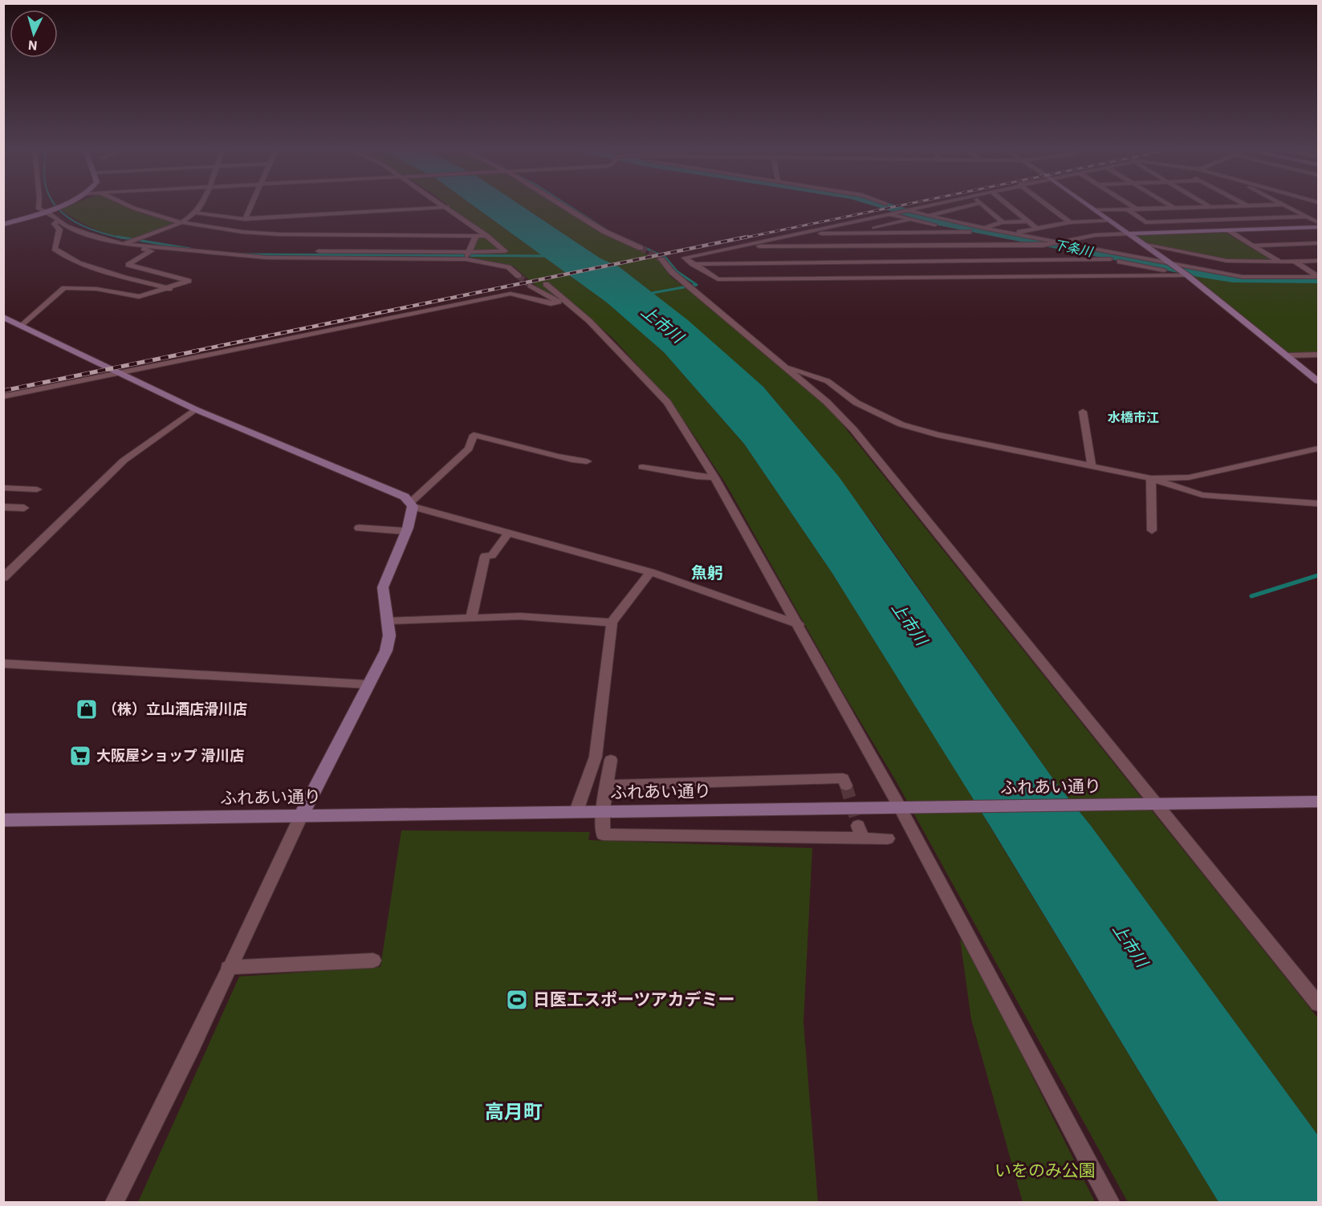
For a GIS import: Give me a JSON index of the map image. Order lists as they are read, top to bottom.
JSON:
{
  "streets": {
    "street": ["ふれあい通り"]
  },
  "districts": ["水橋市江", "魚躬", "高月町"],
  "water": ["下条川", "上市川"],
  "parks": ["いをのみ公園"],
  "places": {
    "shop": ["（株）立山酒店滑川店"],
    "supermarket": ["大阪屋ショップ 滑川店"],
    "sports": ["日医工スポーツアカデミー"]
  },
  "north": "bottom"
}
